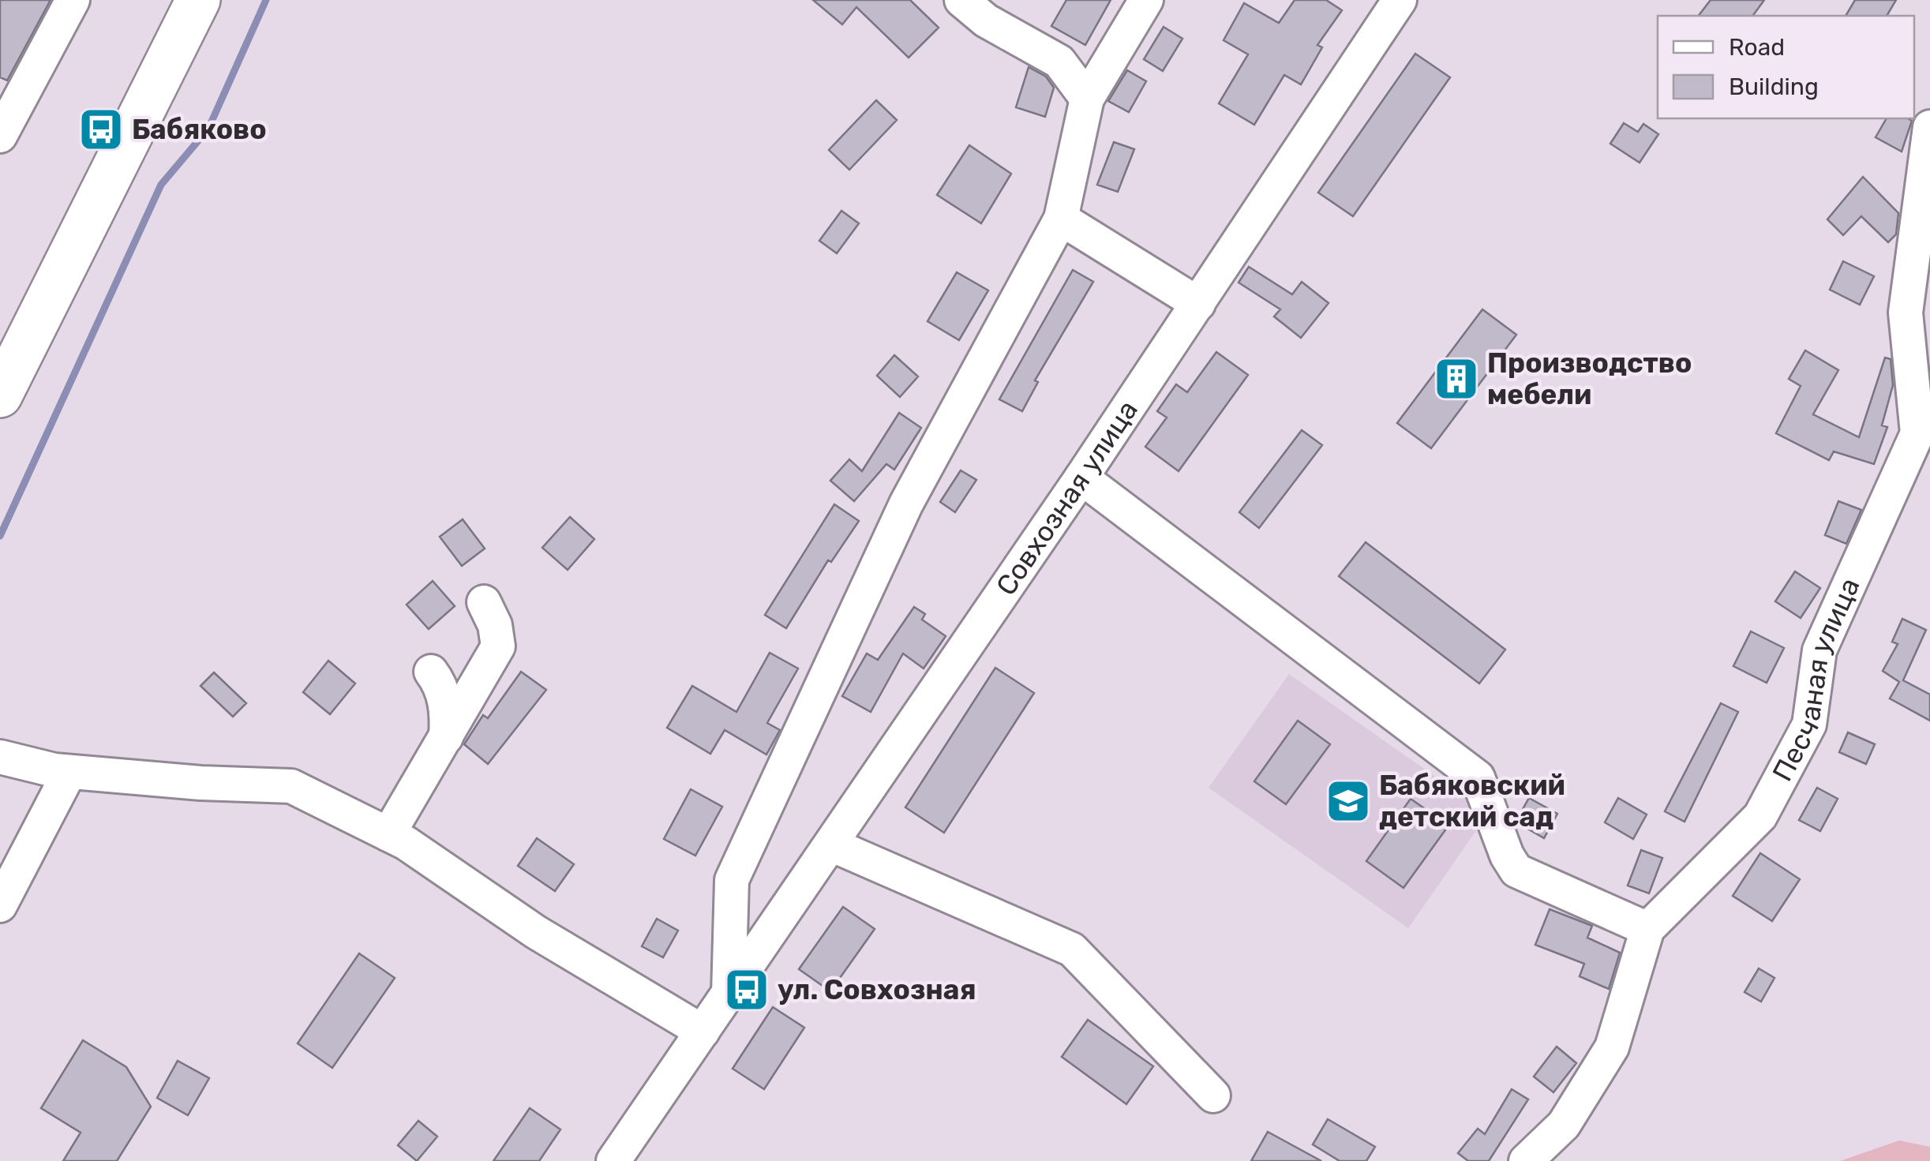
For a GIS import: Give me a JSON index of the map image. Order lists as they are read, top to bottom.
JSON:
{
  "streets": {
    "street": ["Совхозная улица", "Песчаная улица"]
  },
  "places": {
    "bus stop": ["Бабяково", "ул. Совхозная"],
    "building": ["Производство мебели"],
    "school or university": ["Бабяковский детский сад"]
  },
  "legend": ["Road", "Building"]
}
